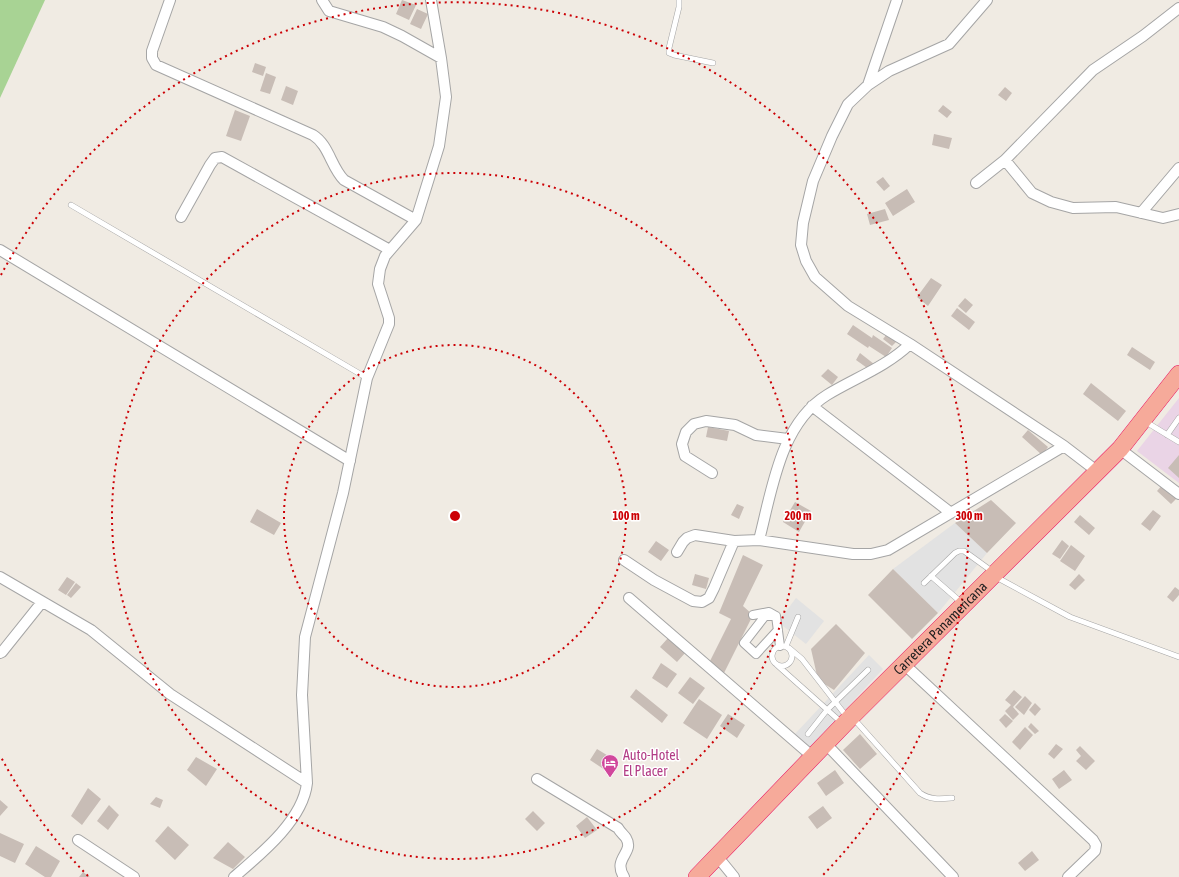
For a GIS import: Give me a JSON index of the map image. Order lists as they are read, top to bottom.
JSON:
{
  "streets": {
    "highway": ["Carretera Panamericana"]
  },
  "places": {
    "hotel": ["Auto-Hotel El Placer"]
  },
  "rings": ["100 m", "200 m", "300 m"]
}
